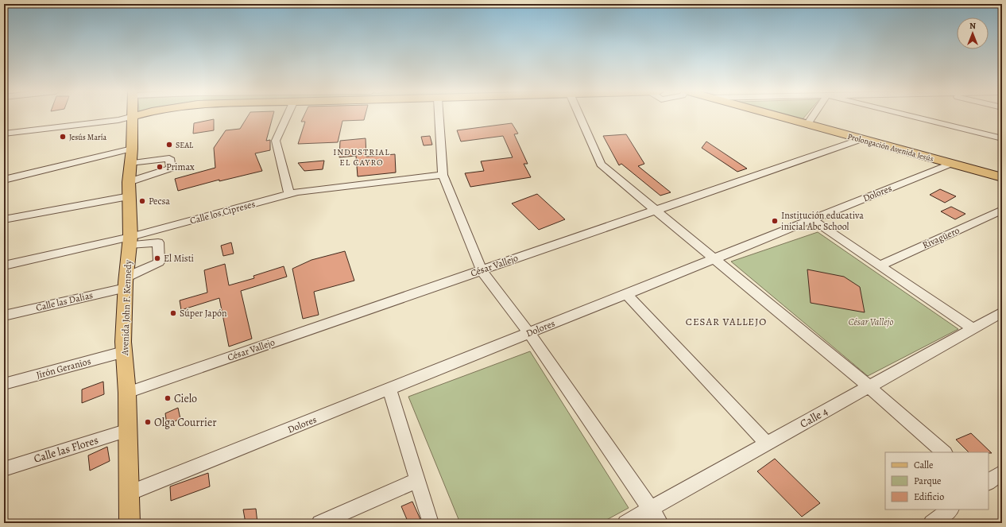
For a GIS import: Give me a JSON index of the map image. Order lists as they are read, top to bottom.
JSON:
{
  "streets": {
    "main road": ["Prolongación Avenida Jesús", "Avenida John F. Kennedy"],
    "street": [
      "Dolores",
      "Calle los Cipreses",
      "Rivagüero",
      "César Vallejo",
      "Calle las Dalias",
      "Jirón Geranios",
      "Calle 4",
      "Calle las Flores"
    ]
  },
  "crossings": [
    ["Prolongación Avenida Jesús", "Dolores"],
    ["Prolongación Avenida Jesús", "César Vallejo"],
    ["Dolores", "Avenida John F. Kennedy"],
    ["Calle los Cipreses", "Avenida John F. Kennedy"],
    ["César Vallejo", "Avenida John F. Kennedy"],
    ["Calle las Dalias", "Avenida John F. Kennedy"],
    ["Avenida John F. Kennedy", "Jirón Geranios"],
    ["Avenida John F. Kennedy", "Calle las Flores"]
  ],
  "districts": ["INDUSTRIAL EL CAYRO", "CESAR VALLEJO"],
  "parks": ["César Vallejo"],
  "places": [
    "Jesús María",
    "SEAL",
    "Primax",
    "Pecsa",
    "Institución educativa inicial Abc School",
    "El Misti",
    "Súper Japón",
    "Cielo",
    "Olga Courrier"
  ],
  "legend": ["Calle", "Parque", "Edificio"],
  "north": "top"
}
